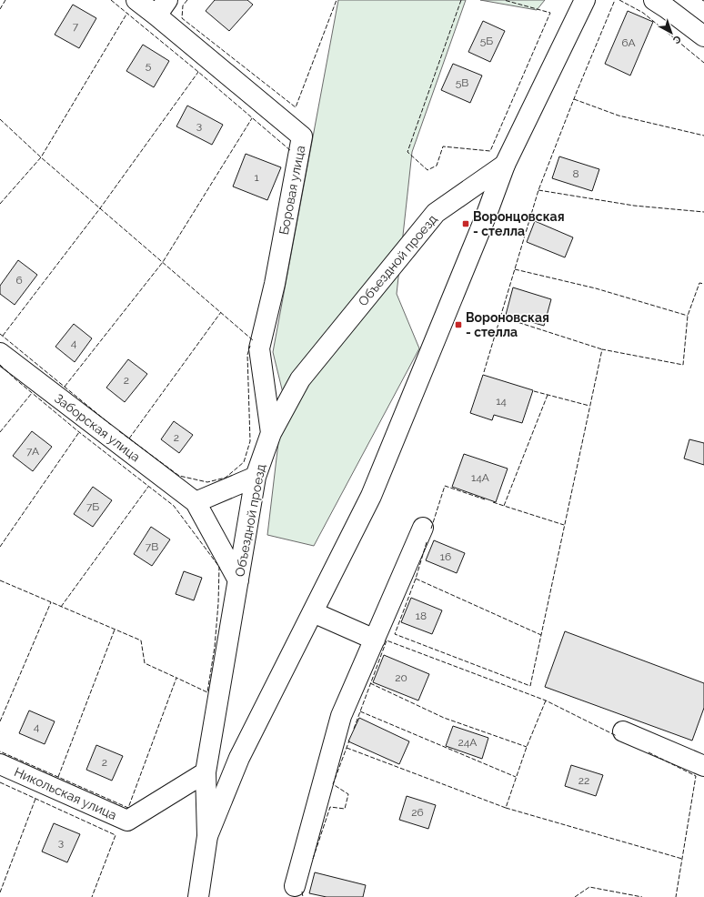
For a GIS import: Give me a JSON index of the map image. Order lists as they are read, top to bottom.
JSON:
{
  "streets": {
    "street": [
      "Боровая улица",
      "Объездной проезд",
      "Заборская улица",
      "Никольская улица"
    ]
  },
  "crossings": [
    ["Боровая улица", "Объездной проезд"],
    ["Объездной проезд", "Никольская улица"]
  ],
  "places": {
    "transit": ["Воронцовская - стелла", "Вороновская - стелла"]
  },
  "house_numbers": [
    "7",
    "5Б",
    "6А",
    "5",
    "5В",
    "3",
    "8",
    "1",
    "6",
    "4",
    "2",
    "14",
    "2",
    "7А",
    "14А",
    "7Б",
    "7В",
    "16",
    "18",
    "20",
    "4",
    "24А",
    "2",
    "22",
    "26",
    "3"
  ],
  "north": "bottom right"
}
